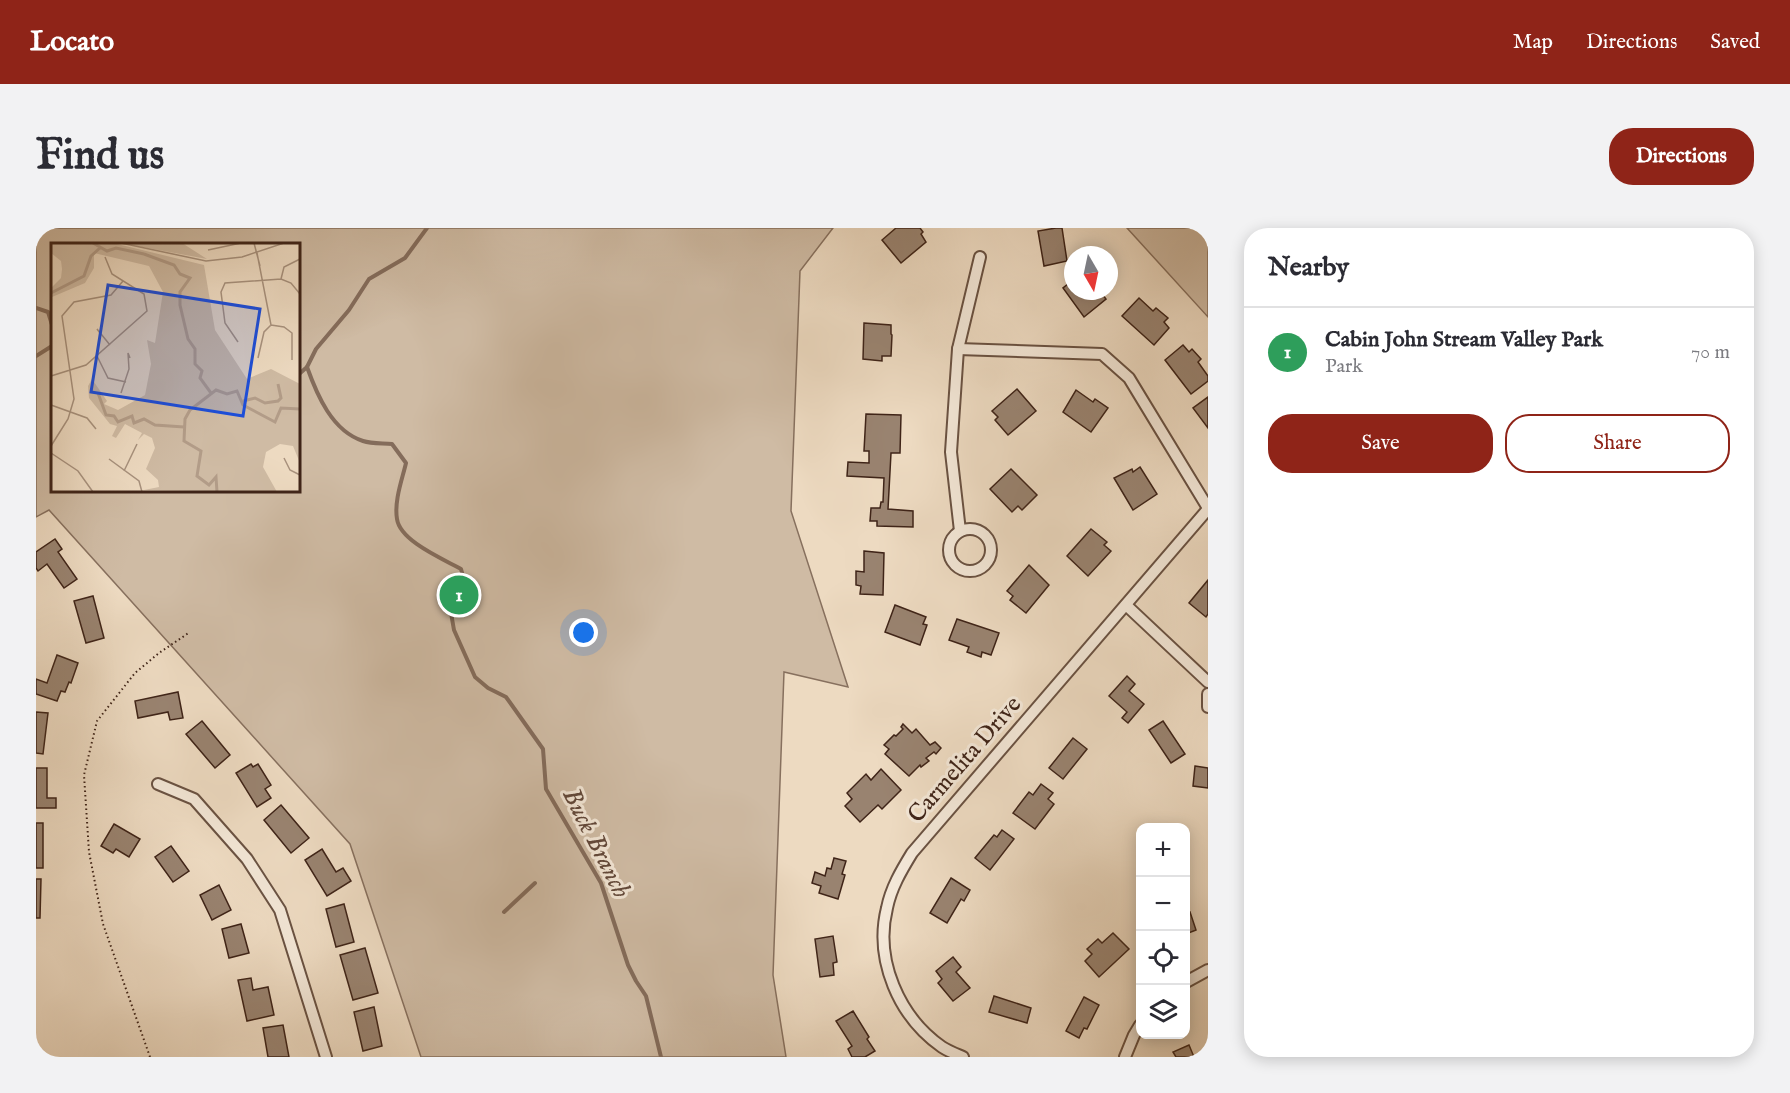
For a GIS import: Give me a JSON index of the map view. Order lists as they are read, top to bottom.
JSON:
{
  "streets": {
    "street": ["Carmelita Drive"]
  },
  "water": ["Buck Branch"],
  "north": "bottom",
  "page": {
    "header": "Locato",
    "nav": ["Map", "Directions", "Saved"],
    "buttons": [
      "Directions",
      ["Save", "Share"]
    ],
    "title": "Find us",
    "heading": "Nearby",
    "list": [
      {
        "mark": "1",
        "name": "Cabin John Stream Valley Park",
        "note": "Park",
        "value": "70 m"
      }
    ],
    "pins": "1",
    "map_buttons": ["+", "−"]
  }
}
